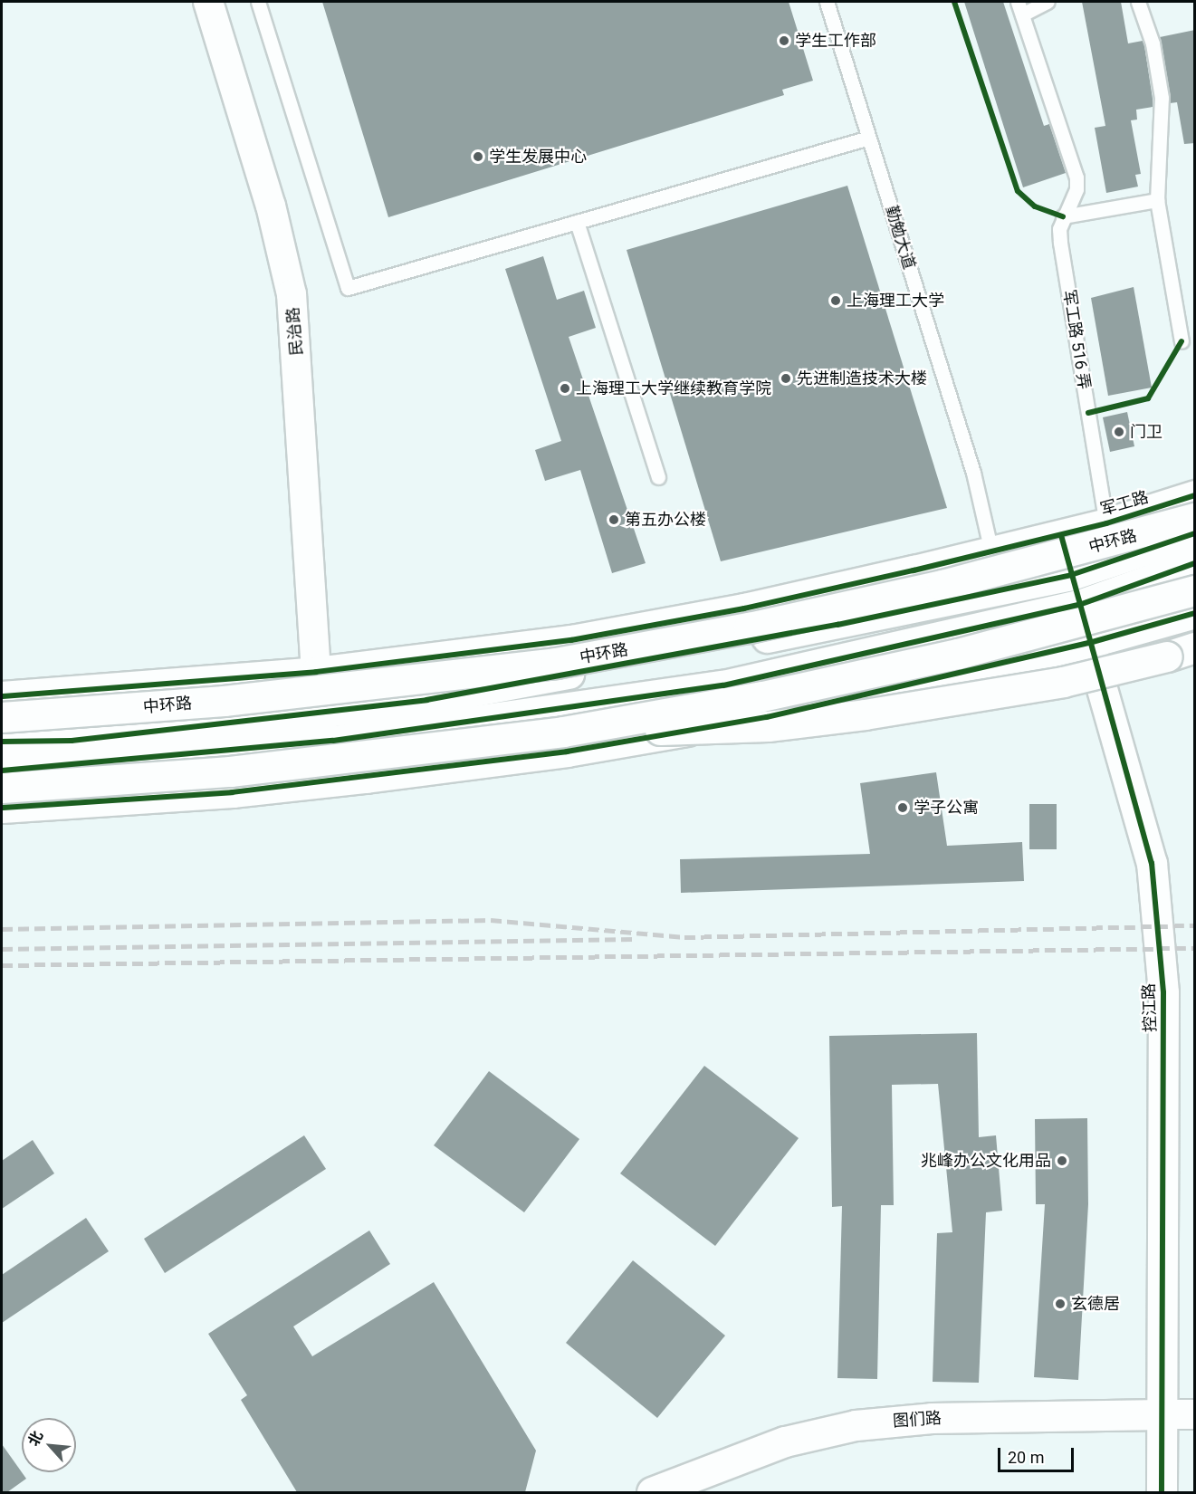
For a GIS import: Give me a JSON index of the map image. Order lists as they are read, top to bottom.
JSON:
{
  "streets": {
    "main road": [
      "军工路",
      "中环路",
      "控江路",
      "图们路"
    ],
    "street": ["民治路"],
    "lane": ["勤勉大道", "军工路 516 弄"]
  },
  "crossings": [
    ["勤勉大道", "军工路"],
    ["民治路", "军工路"],
    ["军工路 516 弄", "军工路"],
    ["军工路", "控江路"],
    ["控江路", "图们路"]
  ],
  "places": [
    "学生工作部",
    "学生发展中心",
    "上海理工大学",
    "先进制造技术大楼",
    "上海理工大学继续教育学院",
    "门卫",
    "第五办公楼",
    "学子公寓",
    "兆峰办公文化用品",
    "玄德居"
  ],
  "scale_bar": "20 m",
  "north": "top left"
}
